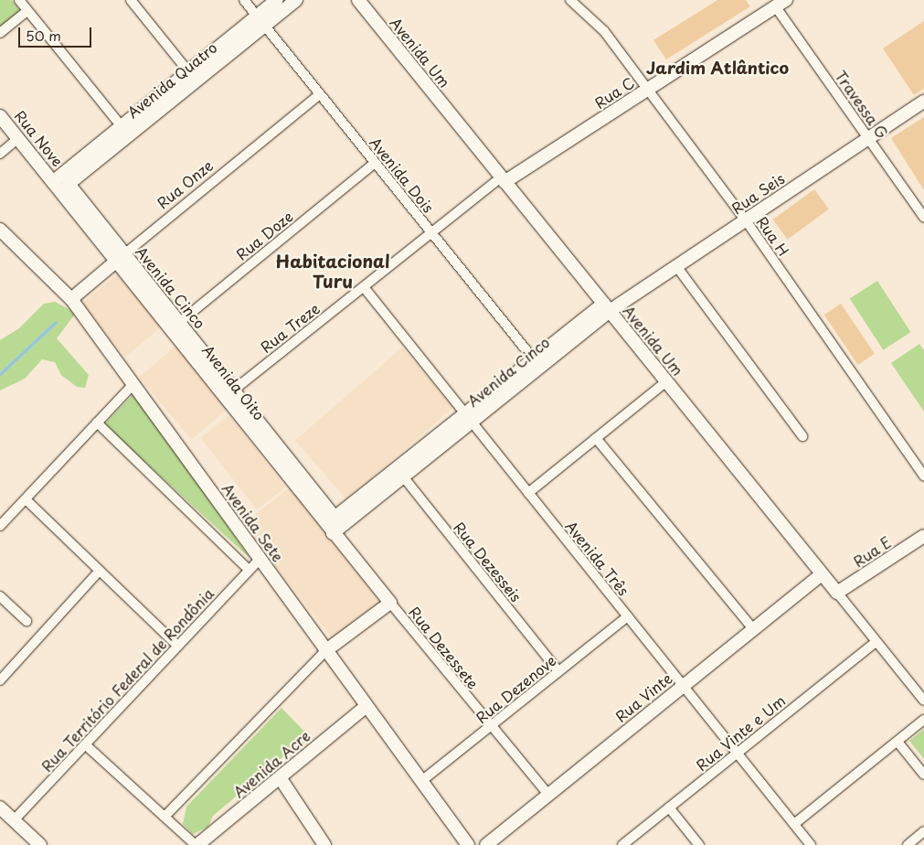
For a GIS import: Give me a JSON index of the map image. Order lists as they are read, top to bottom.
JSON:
{
  "streets": {
    "street": [
      "Avenida Um",
      "Avenida Quatro",
      "Rua C",
      "Travessa G",
      "Rua Nove",
      "Avenida Dois",
      "Rua Onze",
      "Rua Seis",
      "Rua Doze",
      "Rua H",
      "Avenida Cinco",
      "Rua Treze",
      "Avenida Oito",
      "Avenida Sete",
      "Rua E",
      "Avenida Três",
      "Rua Dezesseis",
      "Rua Dezessete",
      "Rua Território Federal de Rondônia",
      "Rua Dezenove",
      "Rua Vinte",
      "Rua Vinte e Um",
      "Avenida Acre"
    ]
  },
  "crossings": [
    ["Avenida Um", "Rua C"],
    ["Avenida Um", "Rua Seis"],
    ["Avenida Um", "Avenida Cinco"],
    ["Avenida Um", "Rua Treze"],
    ["Avenida Um", "Rua E"],
    ["Avenida Um", "Rua Vinte"],
    ["Avenida Um", "Rua Vinte e Um"],
    ["Avenida Quatro", "Rua Nove"],
    ["Avenida Quatro", "Avenida Dois"],
    ["Avenida Quatro", "Avenida Cinco"],
    ["Avenida Quatro", "Avenida Oito"],
    ["Rua C", "Travessa G"],
    ["Rua C", "Rua H"],
    ["Rua C", "Rua Treze"],
    ["Travessa G", "Rua Seis"],
    ["Rua Nove", "Avenida Oito"],
    ["Avenida Dois", "Rua Onze"],
    ["Avenida Dois", "Rua Doze"],
    ["Avenida Dois", "Avenida Cinco"],
    ["Avenida Dois", "Rua Treze"],
    ["Rua Onze", "Avenida Cinco"],
    ["Rua Onze", "Avenida Oito"],
    ["Rua Onze", "Avenida Sete"],
    ["Rua Seis", "Rua H"],
    ["Rua Seis", "Avenida Cinco"],
    ["Rua Doze", "Avenida Oito"],
    ["Avenida Cinco", "Avenida Oito"],
    ["Avenida Cinco", "Avenida Três"],
    ["Avenida Cinco", "Rua Dezesseis"],
    ["Rua Treze", "Avenida Oito"],
    ["Rua Treze", "Avenida Três"],
    ["Avenida Oito", "Rua Dezessete"],
    ["Avenida Sete", "Rua Território Federal de Rondônia"],
    ["Avenida Sete", "Rua Dezenove"],
    ["Avenida Sete", "Avenida Acre"],
    ["Avenida Três", "Rua Dezenove"],
    ["Avenida Três", "Rua Vinte"],
    ["Avenida Três", "Rua Vinte e Um"],
    ["Rua Dezesseis", "Rua Dezenove"],
    ["Rua Dezessete", "Rua Dezenove"],
    ["Rua Dezessete", "Rua Vinte"]
  ],
  "districts": ["Jardim Atlântico", "Habitacional Turu"],
  "scale_bar": "50 m"
}
